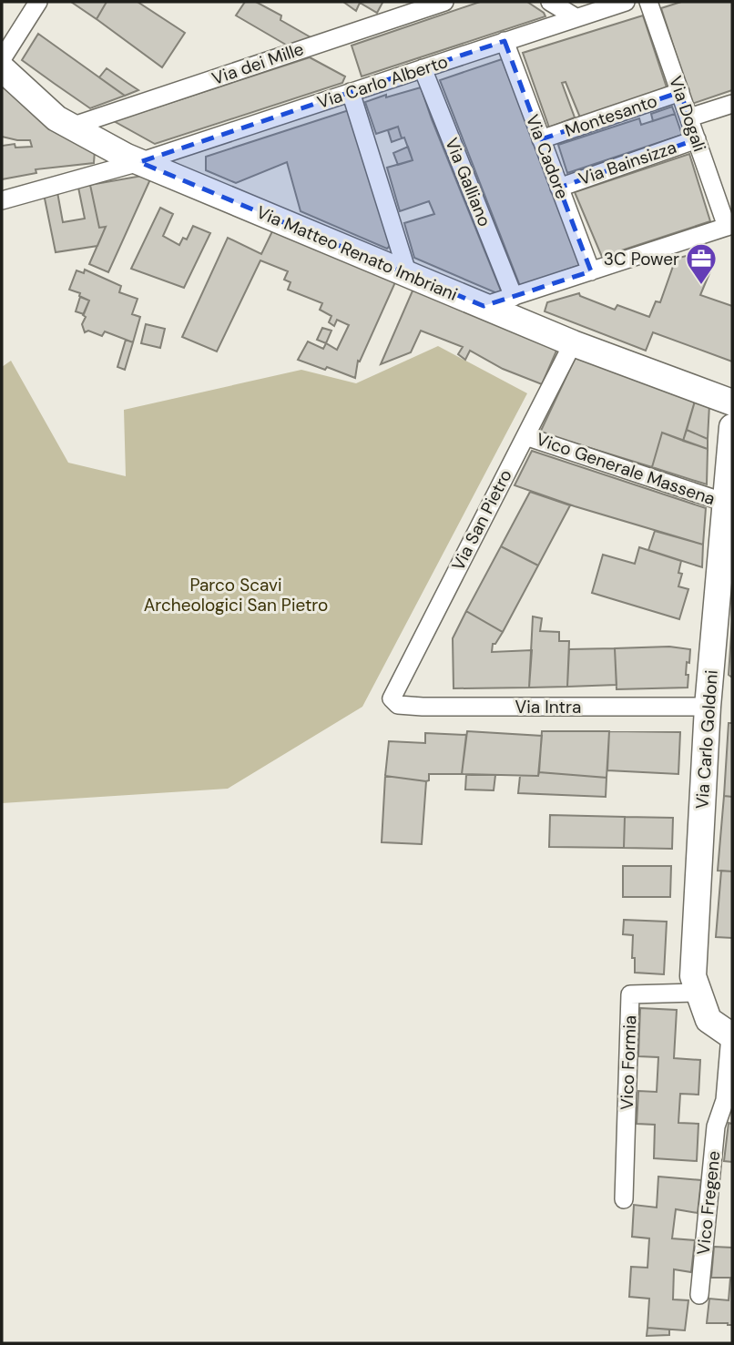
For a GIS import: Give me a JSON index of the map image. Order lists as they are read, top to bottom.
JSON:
{
  "streets": {
    "street": [
      "Via dei Mille",
      "Via Carlo Alberto",
      "Via Dogali",
      "Montesanto",
      "Via Cadore",
      "Via Bainsizza",
      "Via Galliano",
      "Via Matteo Renato Imbriani",
      "Vico Generale Massena",
      "Via San Pietro",
      "Via Intra",
      "Via Carlo Goldoni",
      "Vico Formia",
      "Vico Fregene"
    ]
  },
  "crossings": [
    ["Via dei Mille", "Via Matteo Renato Imbriani"],
    ["Via Carlo Alberto", "Via Cadore"],
    ["Via Carlo Alberto", "Via Galliano"],
    ["Via Carlo Alberto", "Via Matteo Renato Imbriani"],
    ["Via Dogali", "Montesanto"],
    ["Via Dogali", "Via Bainsizza"],
    ["Montesanto", "Via Cadore"],
    ["Via Cadore", "Via Bainsizza"],
    ["Via Matteo Renato Imbriani", "Via San Pietro"],
    ["Vico Generale Massena", "Via San Pietro"],
    ["Vico Generale Massena", "Via Carlo Goldoni"],
    ["Via San Pietro", "Via Intra"],
    ["Via Intra", "Via Carlo Goldoni"],
    ["Via Carlo Goldoni", "Vico Formia"],
    ["Via Carlo Goldoni", "Vico Fregene"]
  ],
  "parks": ["Parco Scavi Archeologici San Pietro"],
  "places": {
    "office": ["3C Power"]
  }
}
